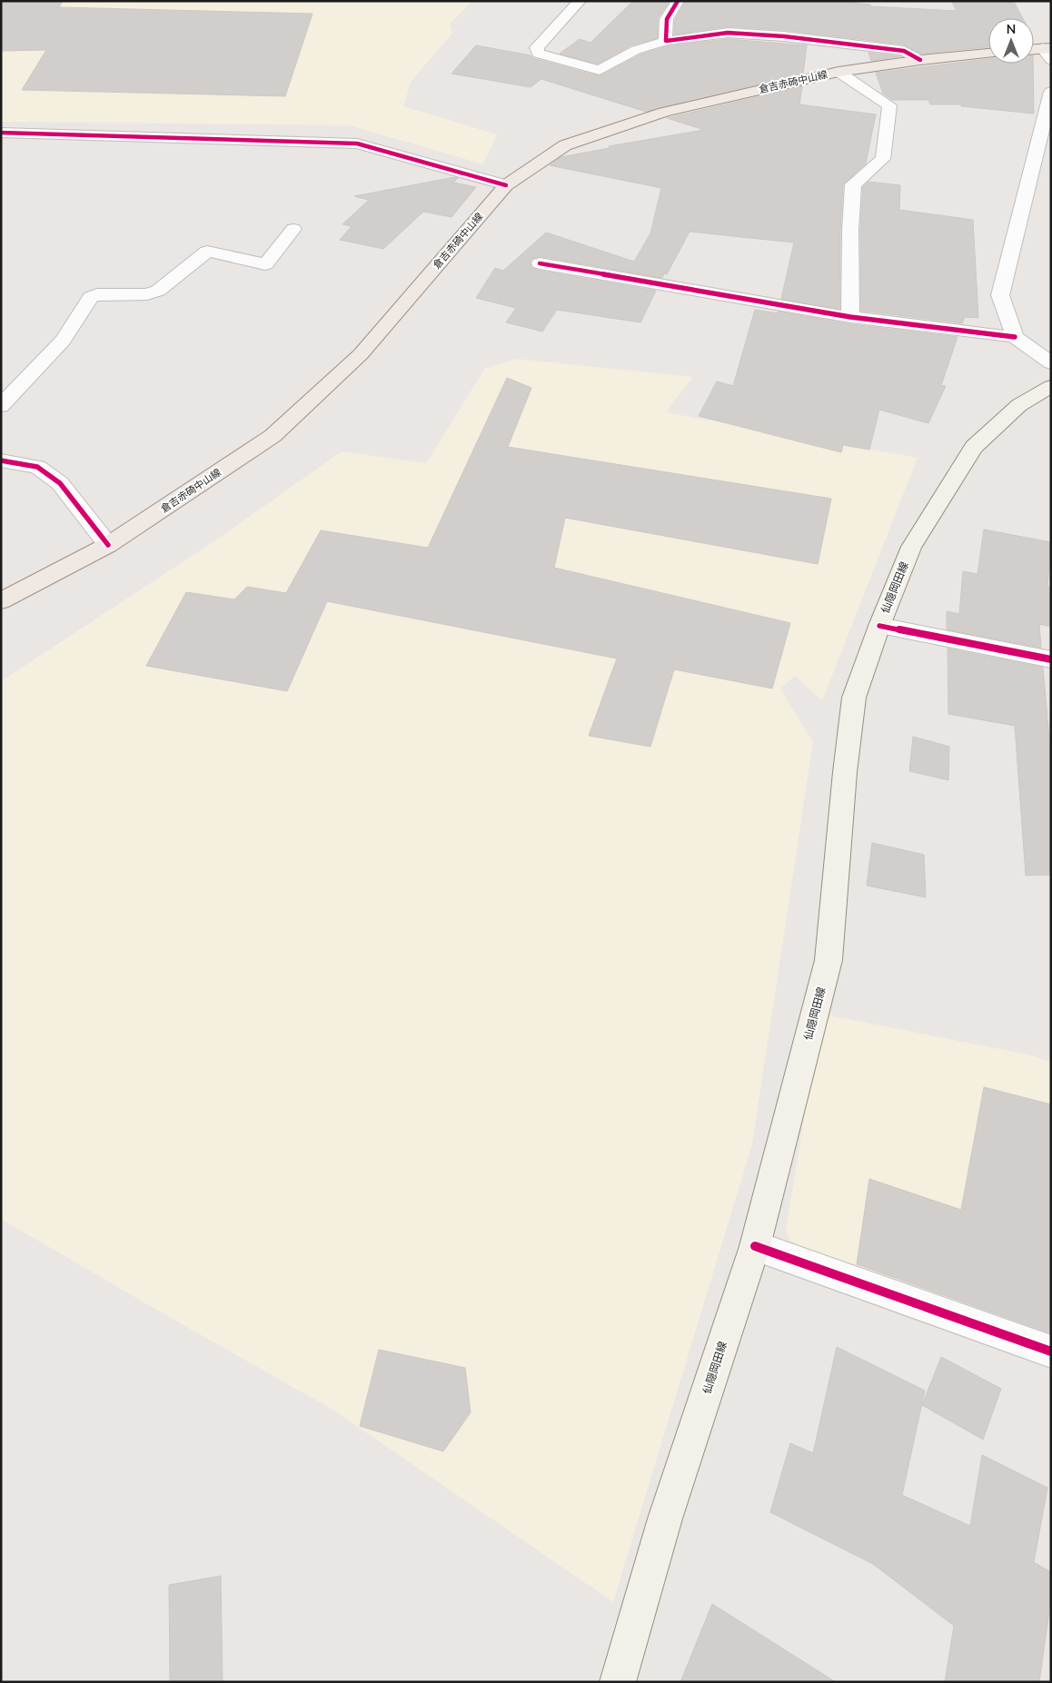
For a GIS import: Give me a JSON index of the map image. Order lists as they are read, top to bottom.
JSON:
{
  "streets": {
    "main road": ["倉吉赤碕中山線", "仙隠岡田線"]
  },
  "north": "top"
}
